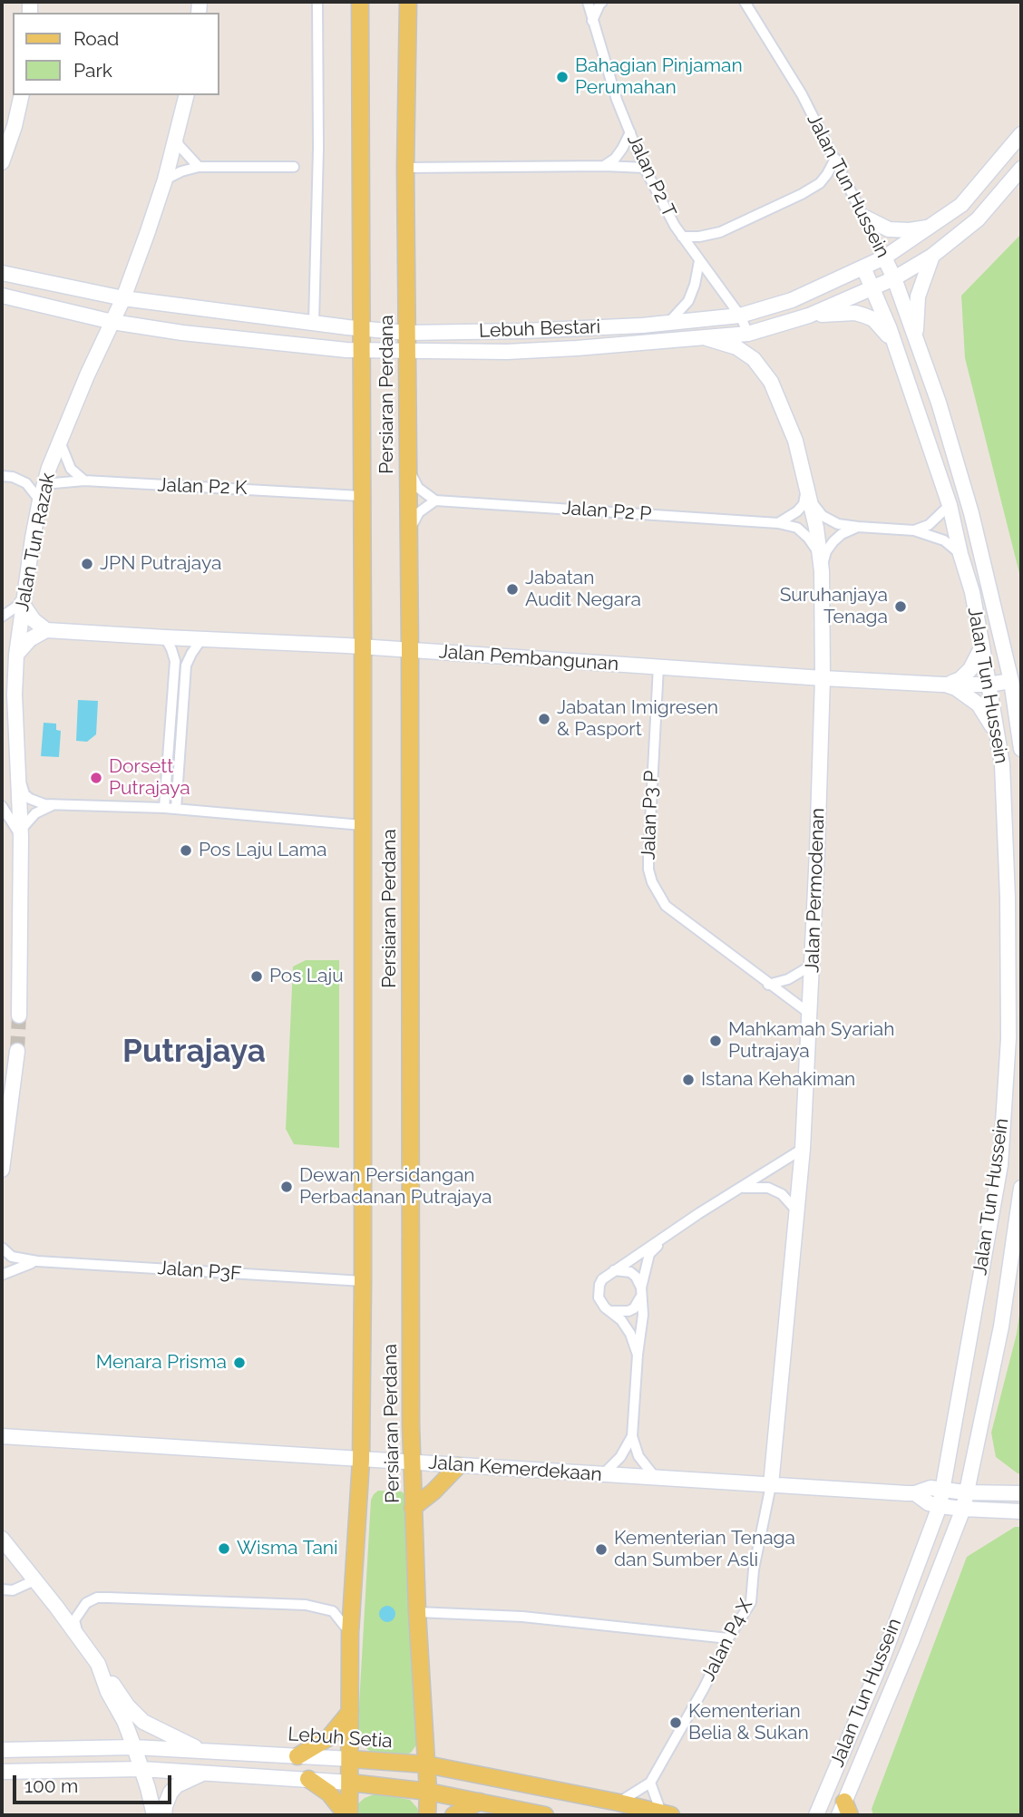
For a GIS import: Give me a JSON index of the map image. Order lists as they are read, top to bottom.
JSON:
{
  "streets": {
    "main road": ["Persiaran Perdana", "Lebuh Setia"],
    "street": [
      "Jalan P2 T",
      "Jalan Tun Hussein",
      "Lebuh Bestari",
      "Jalan P2 K",
      "Jalan P2 P",
      "Jalan Tun Razak",
      "Jalan Pembangunan",
      "Jalan P3 P",
      "Jalan Permodenan",
      "Jalan P3F",
      "Jalan Kemerdekaan",
      "Jalan P4 X"
    ]
  },
  "crossings": [
    ["Jalan P2 T", "Lebuh Bestari"],
    ["Jalan Tun Hussein", "Lebuh Bestari"],
    ["Jalan Tun Hussein", "Jalan Pembangunan"],
    ["Jalan Tun Hussein", "Jalan Permodenan"],
    ["Jalan Tun Hussein", "Jalan Kemerdekaan"],
    ["Lebuh Bestari", "Persiaran Perdana"],
    ["Lebuh Bestari", "Jalan Tun Razak"],
    ["Lebuh Bestari", "Jalan Permodenan"],
    ["Persiaran Perdana", "Jalan P2 K"],
    ["Persiaran Perdana", "Jalan Pembangunan"],
    ["Persiaran Perdana", "Jalan P3F"],
    ["Persiaran Perdana", "Jalan Kemerdekaan"],
    ["Persiaran Perdana", "Lebuh Setia"],
    ["Jalan P2 K", "Jalan Tun Razak"],
    ["Jalan P2 P", "Jalan Permodenan"],
    ["Jalan Tun Razak", "Jalan Pembangunan"],
    ["Jalan Pembangunan", "Jalan P3 P"],
    ["Jalan Pembangunan", "Jalan Permodenan"],
    ["Jalan P3 P", "Jalan Permodenan"],
    ["Jalan Permodenan", "Jalan Kemerdekaan"],
    ["Jalan Permodenan", "Jalan P4 X"],
    ["Jalan Kemerdekaan", "Jalan P4 X"],
    ["Jalan P4 X", "Lebuh Setia"]
  ],
  "districts": ["Putrajaya"],
  "places": [
    "Bahagian Pinjaman Perumahan",
    "JPN Putrajaya",
    "Jabatan Audit Negara",
    "Suruhanjaya Tenaga",
    "Jabatan Imigresen & Pasport",
    "Dorsett Putrajaya",
    "Pos Laju Lama",
    "Pos Laju",
    "Mahkamah Syariah Putrajaya",
    "Istana Kehakiman",
    "Dewan Persidangan Perbadanan Putrajaya",
    "Menara Prisma",
    "Wisma Tani",
    "Kementerian Tenaga dan Sumber Asli",
    "Kementerian Belia & Sukan"
  ],
  "legend": ["Road", "Park"],
  "scale_bar": "100 m"
}
